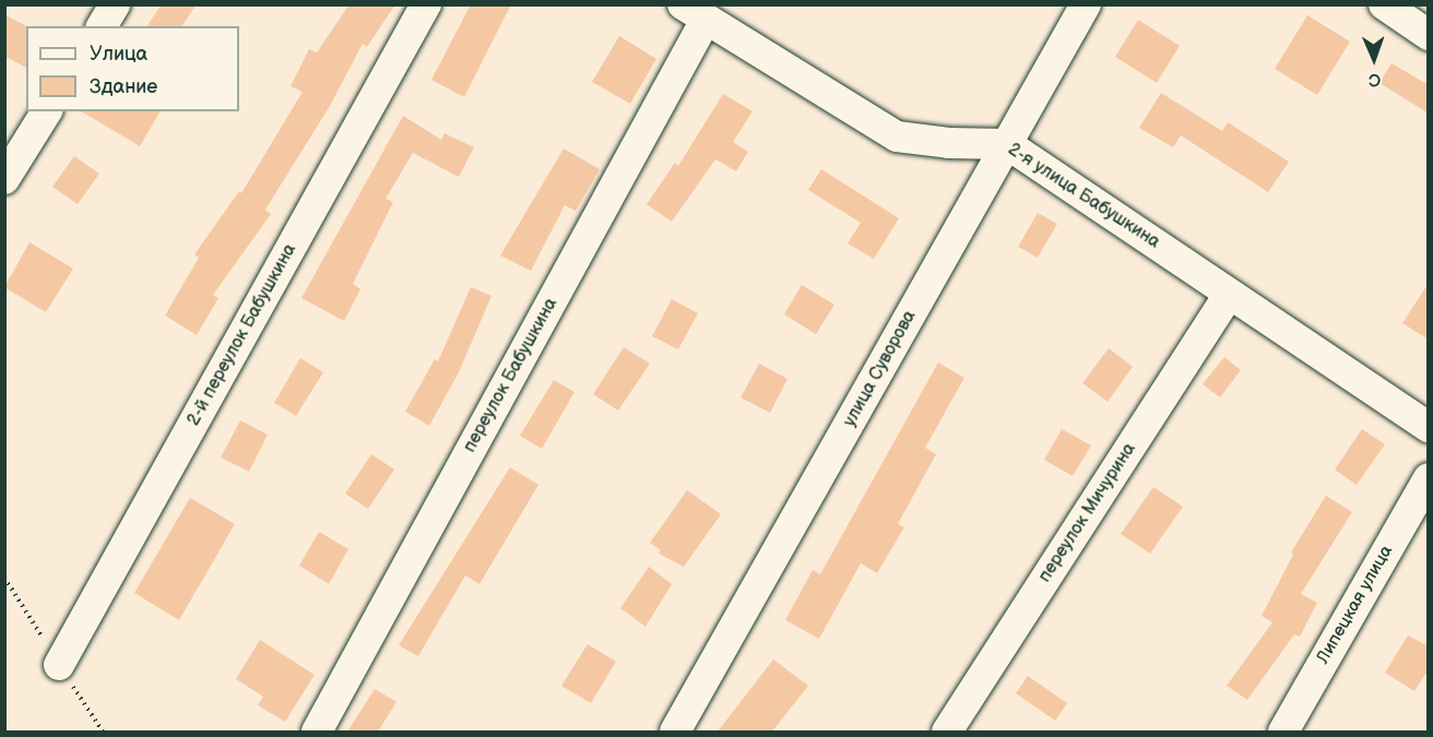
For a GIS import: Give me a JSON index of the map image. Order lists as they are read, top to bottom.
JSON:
{
  "streets": {
    "street": [
      "2-я улица Бабушкина",
      "2-й переулок Бабушкина",
      "улица Суворова",
      "переулок Бабушкина",
      "переулок Мичурина",
      "Липецкая улица"
    ]
  },
  "crossings": [
    ["2-я улица Бабушкина", "улица Суворова"],
    ["2-я улица Бабушкина", "переулок Бабушкина"],
    ["2-я улица Бабушкина", "переулок Мичурина"]
  ],
  "legend": ["Улица", "Здание"],
  "north": "bottom"
}
